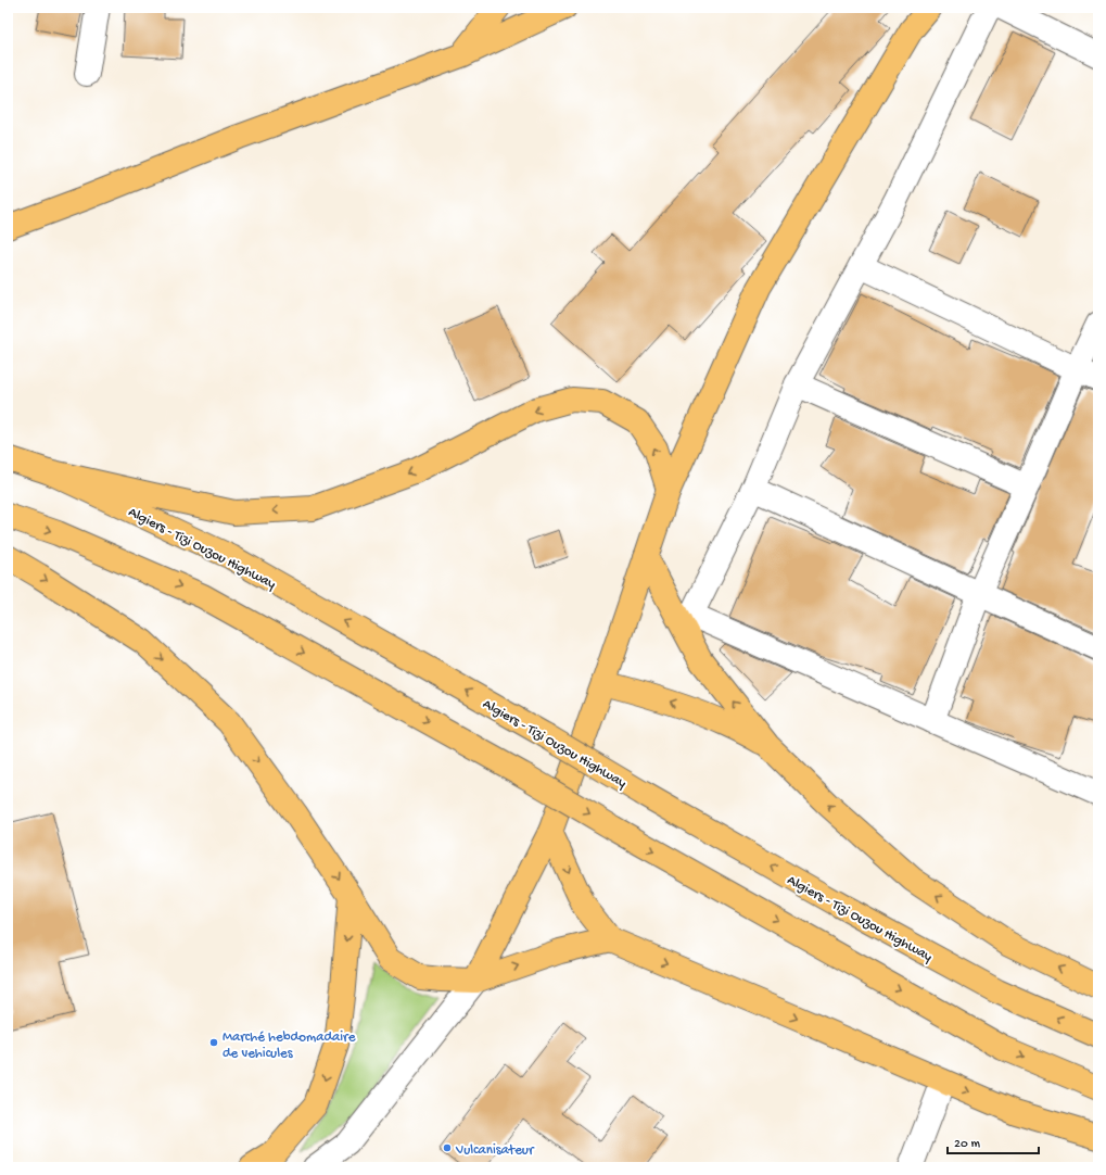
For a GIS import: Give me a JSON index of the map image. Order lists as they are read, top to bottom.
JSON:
{
  "streets": {
    "main road": ["Algiers - Tizi Ouzou Highway"]
  },
  "places": ["Marché hebdomadaire de vehicules", "Vulcanisateur"],
  "scale_bar": "20 m"
}
